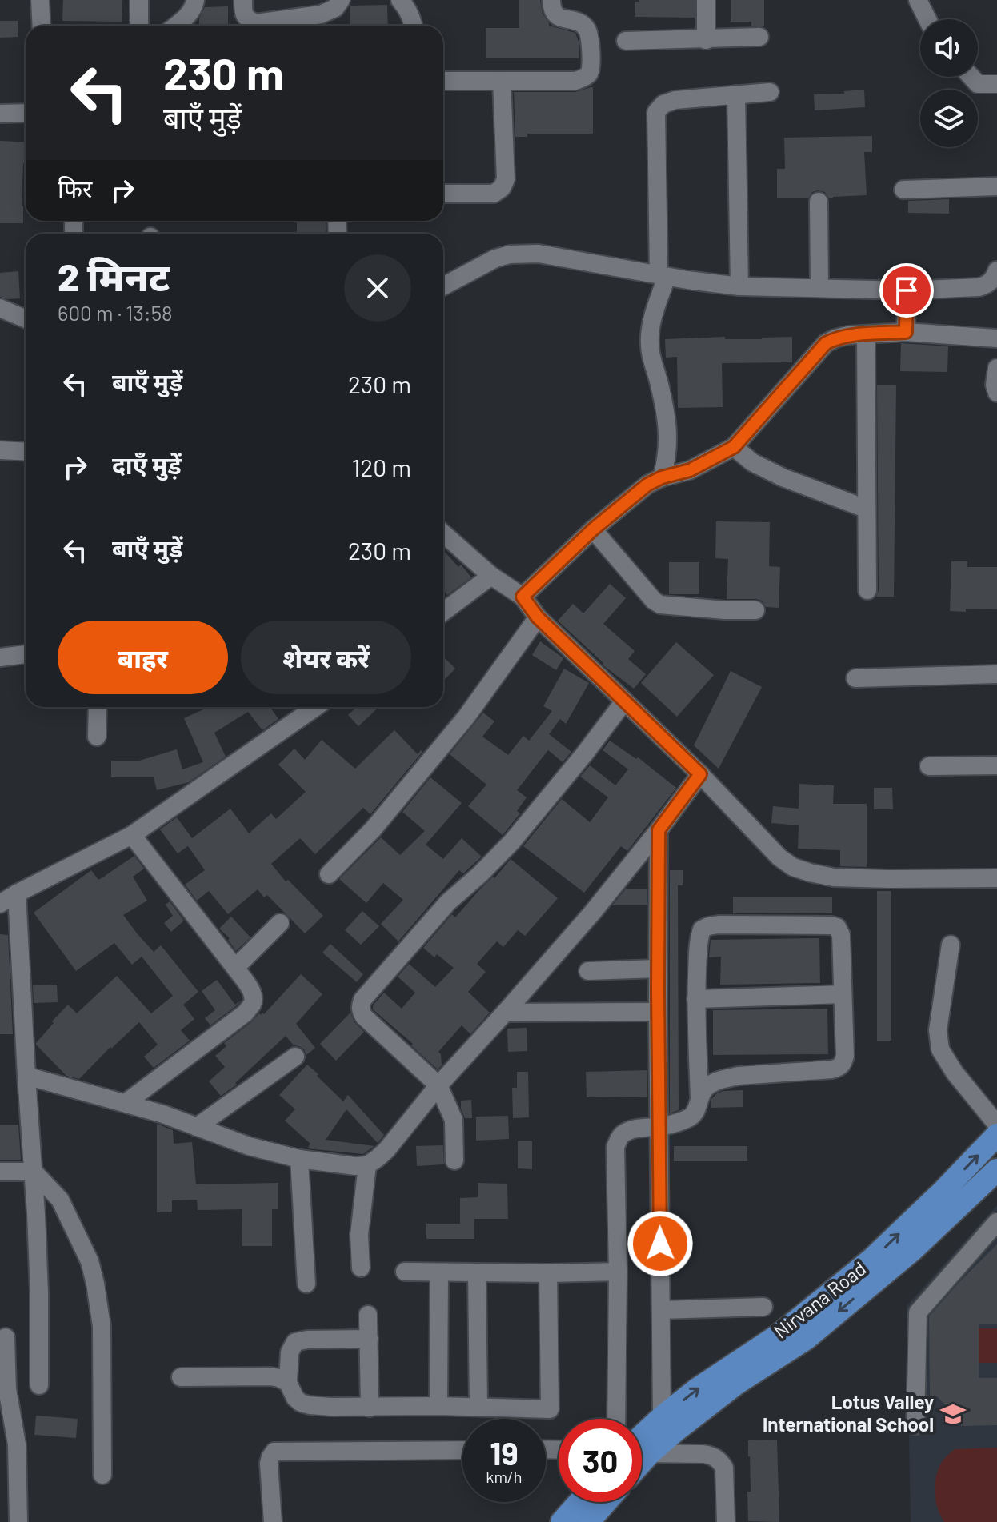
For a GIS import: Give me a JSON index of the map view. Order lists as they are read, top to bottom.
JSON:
{
  "streets": {
    "main road": ["Nirvana Road"]
  },
  "places": {
    "school or university": ["Lotus Valley International School"]
  },
  "page": {
    "turn": ["230 m", "बाएँ मुड़ें"],
    "then": "फिर",
    "heading": ["2 मिनट", "600 m · 13:58"],
    "list": [
      {
        "name": "बाएँ मुड़ें",
        "value": "230 m"
      },
      {
        "name": "दाएँ मुड़ें",
        "value": "120 m"
      },
      {
        "name": "बाएँ मुड़ें",
        "value": "230 m"
      }
    ],
    "buttons": ["बाहर", "शेयर करें"],
    "speed": "19 km/h",
    "limit": "30"
  }
}
